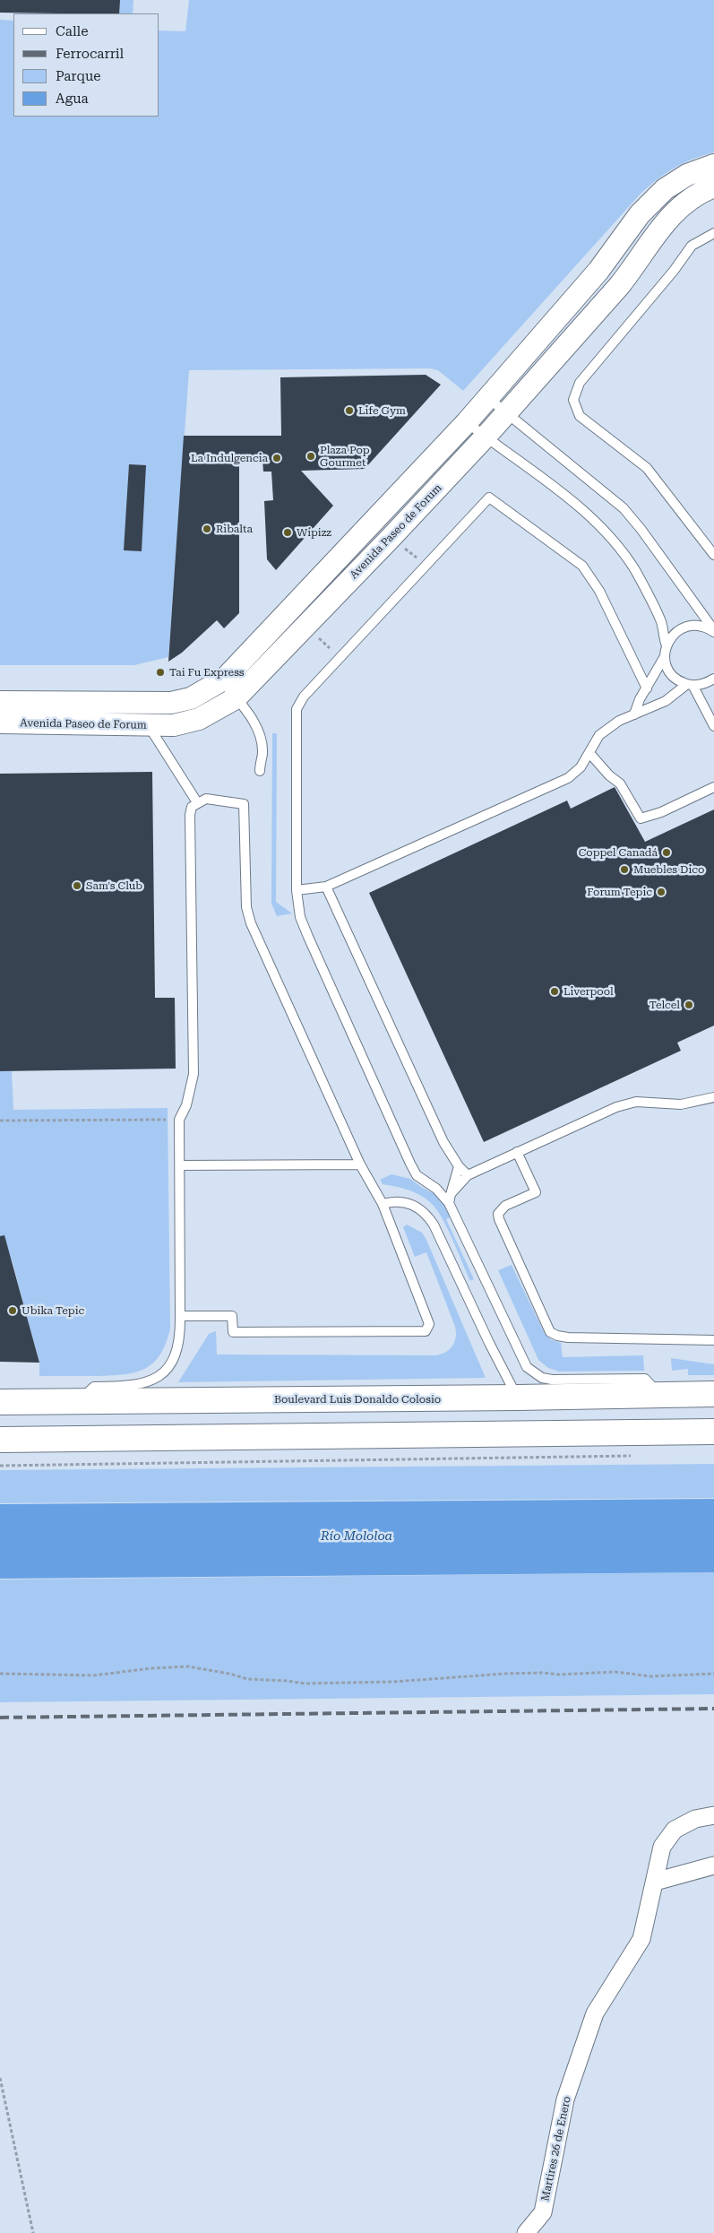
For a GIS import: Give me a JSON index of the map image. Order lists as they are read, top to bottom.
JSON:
{
  "streets": {
    "main road": ["Boulevard Luis Donaldo Colosio"],
    "street": ["Avenida Paseo de Forum", "Martires 26 de Enero"]
  },
  "water": ["Río Mololoa"],
  "places": [
    "Life Gym",
    "Plaza Pop Gourmet",
    "La Indulgencia",
    "Ribalta",
    "Wipizz",
    "Tai Fu Express",
    "Coppel Canadá",
    "Muebles Dico",
    "Sam's Club",
    "Forum Tepic",
    "Liverpool",
    "Telcel",
    "Ubika Tepic"
  ],
  "legend": [
    "Calle",
    "Ferrocarril",
    "Parque",
    "Agua"
  ]
}
